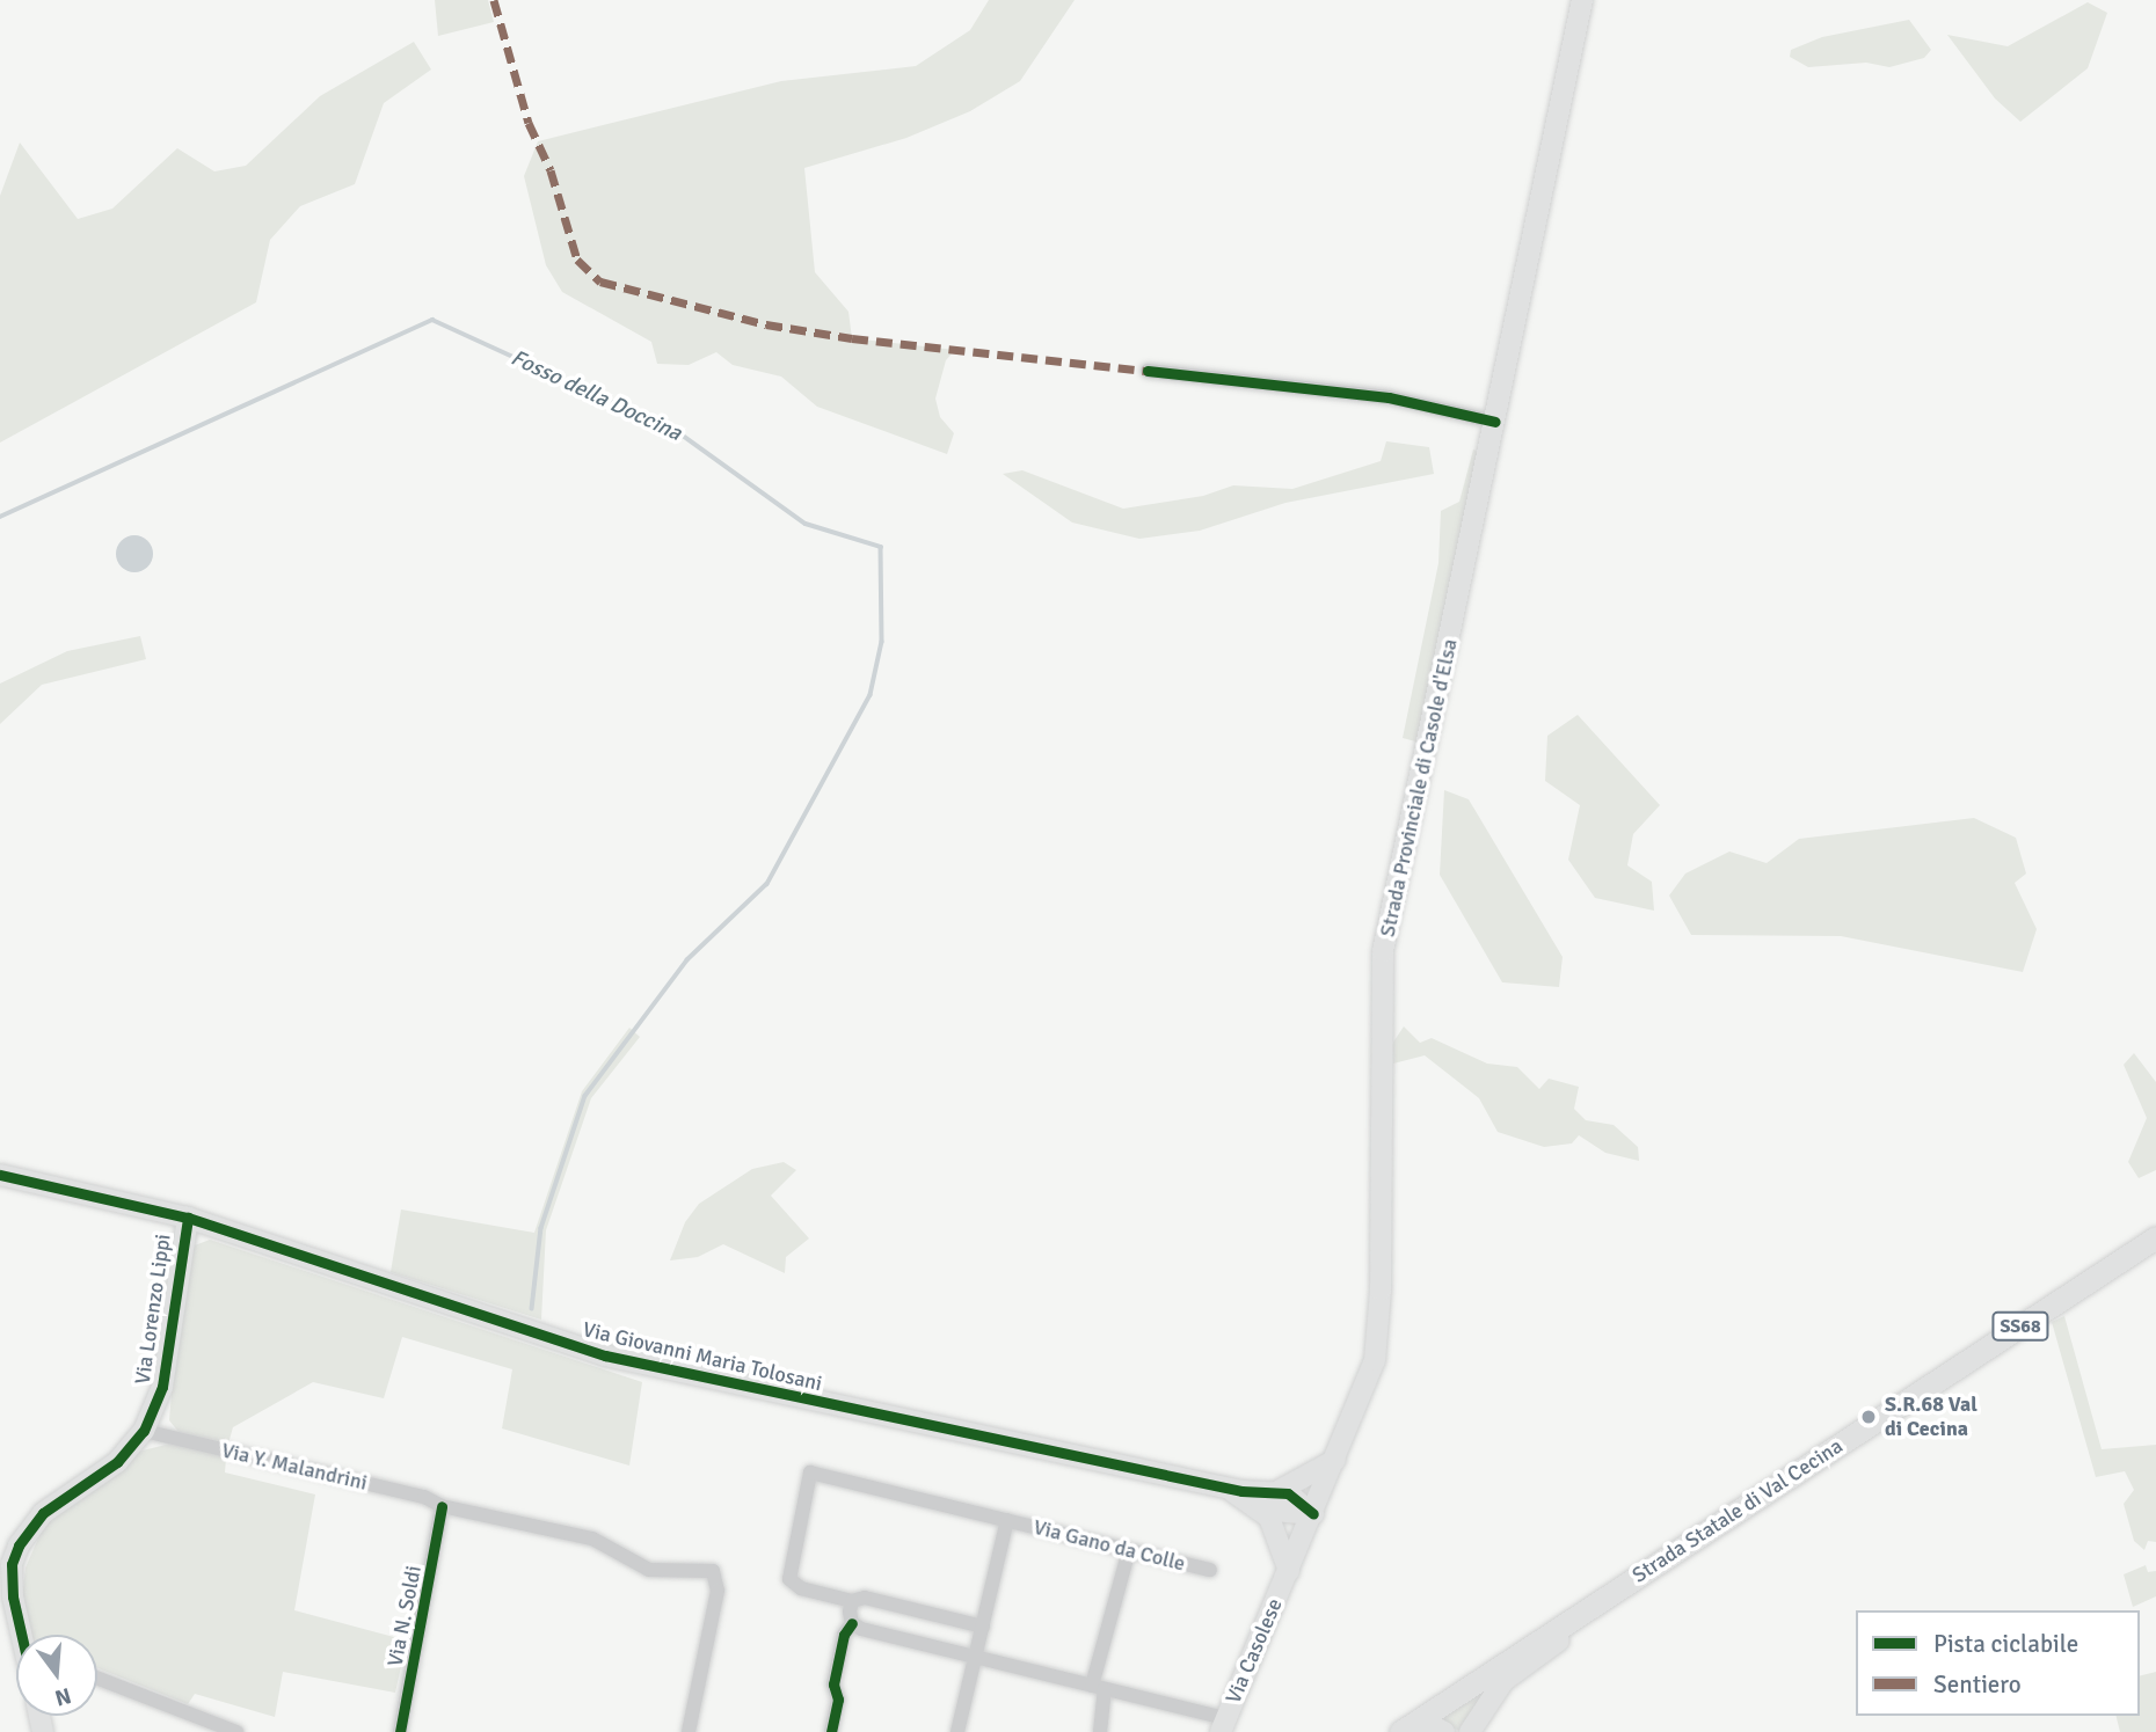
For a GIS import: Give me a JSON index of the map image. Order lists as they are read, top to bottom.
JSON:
{
  "streets": {
    "main road": ["SS68", "Strada Statale di Val Cecina"],
    "street": [
      "Strada Provinciale di Casole d'Elsa",
      "Via Lorenzo Lippi",
      "Via Giovanni Maria Tolosani",
      "Via Y. Malandrini",
      "Via Gano da Colle",
      "Via N. Soldi",
      "Via Casolese"
    ]
  },
  "crossings": [
    ["Strada Provinciale di Casole d'Elsa", "Via Giovanni Maria Tolosani"],
    ["Strada Provinciale di Casole d'Elsa", "Via Casolese"],
    ["Via Lorenzo Lippi", "Via Giovanni Maria Tolosani"],
    ["Via Lorenzo Lippi", "Via Y. Malandrini"],
    ["Via Y. Malandrini", "Via N. Soldi"]
  ],
  "water": ["Fosso della Doccina"],
  "places": ["S.R.68 Val di Cecina"],
  "legend": ["Pista ciclabile", "Sentiero"],
  "north": "bottom"
}
